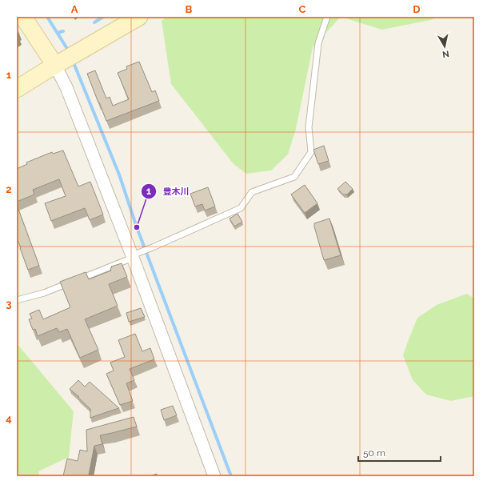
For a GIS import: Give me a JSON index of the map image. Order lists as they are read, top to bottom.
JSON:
{
  "places": ["豊木川"],
  "scale_bar": "50 m",
  "north": "bottom",
  "grid": {
    "columns": [
      "A",
      "B",
      "C",
      "D"
    ],
    "rows": [
      "1",
      "2",
      "3",
      "4"
    ]
  }
}
